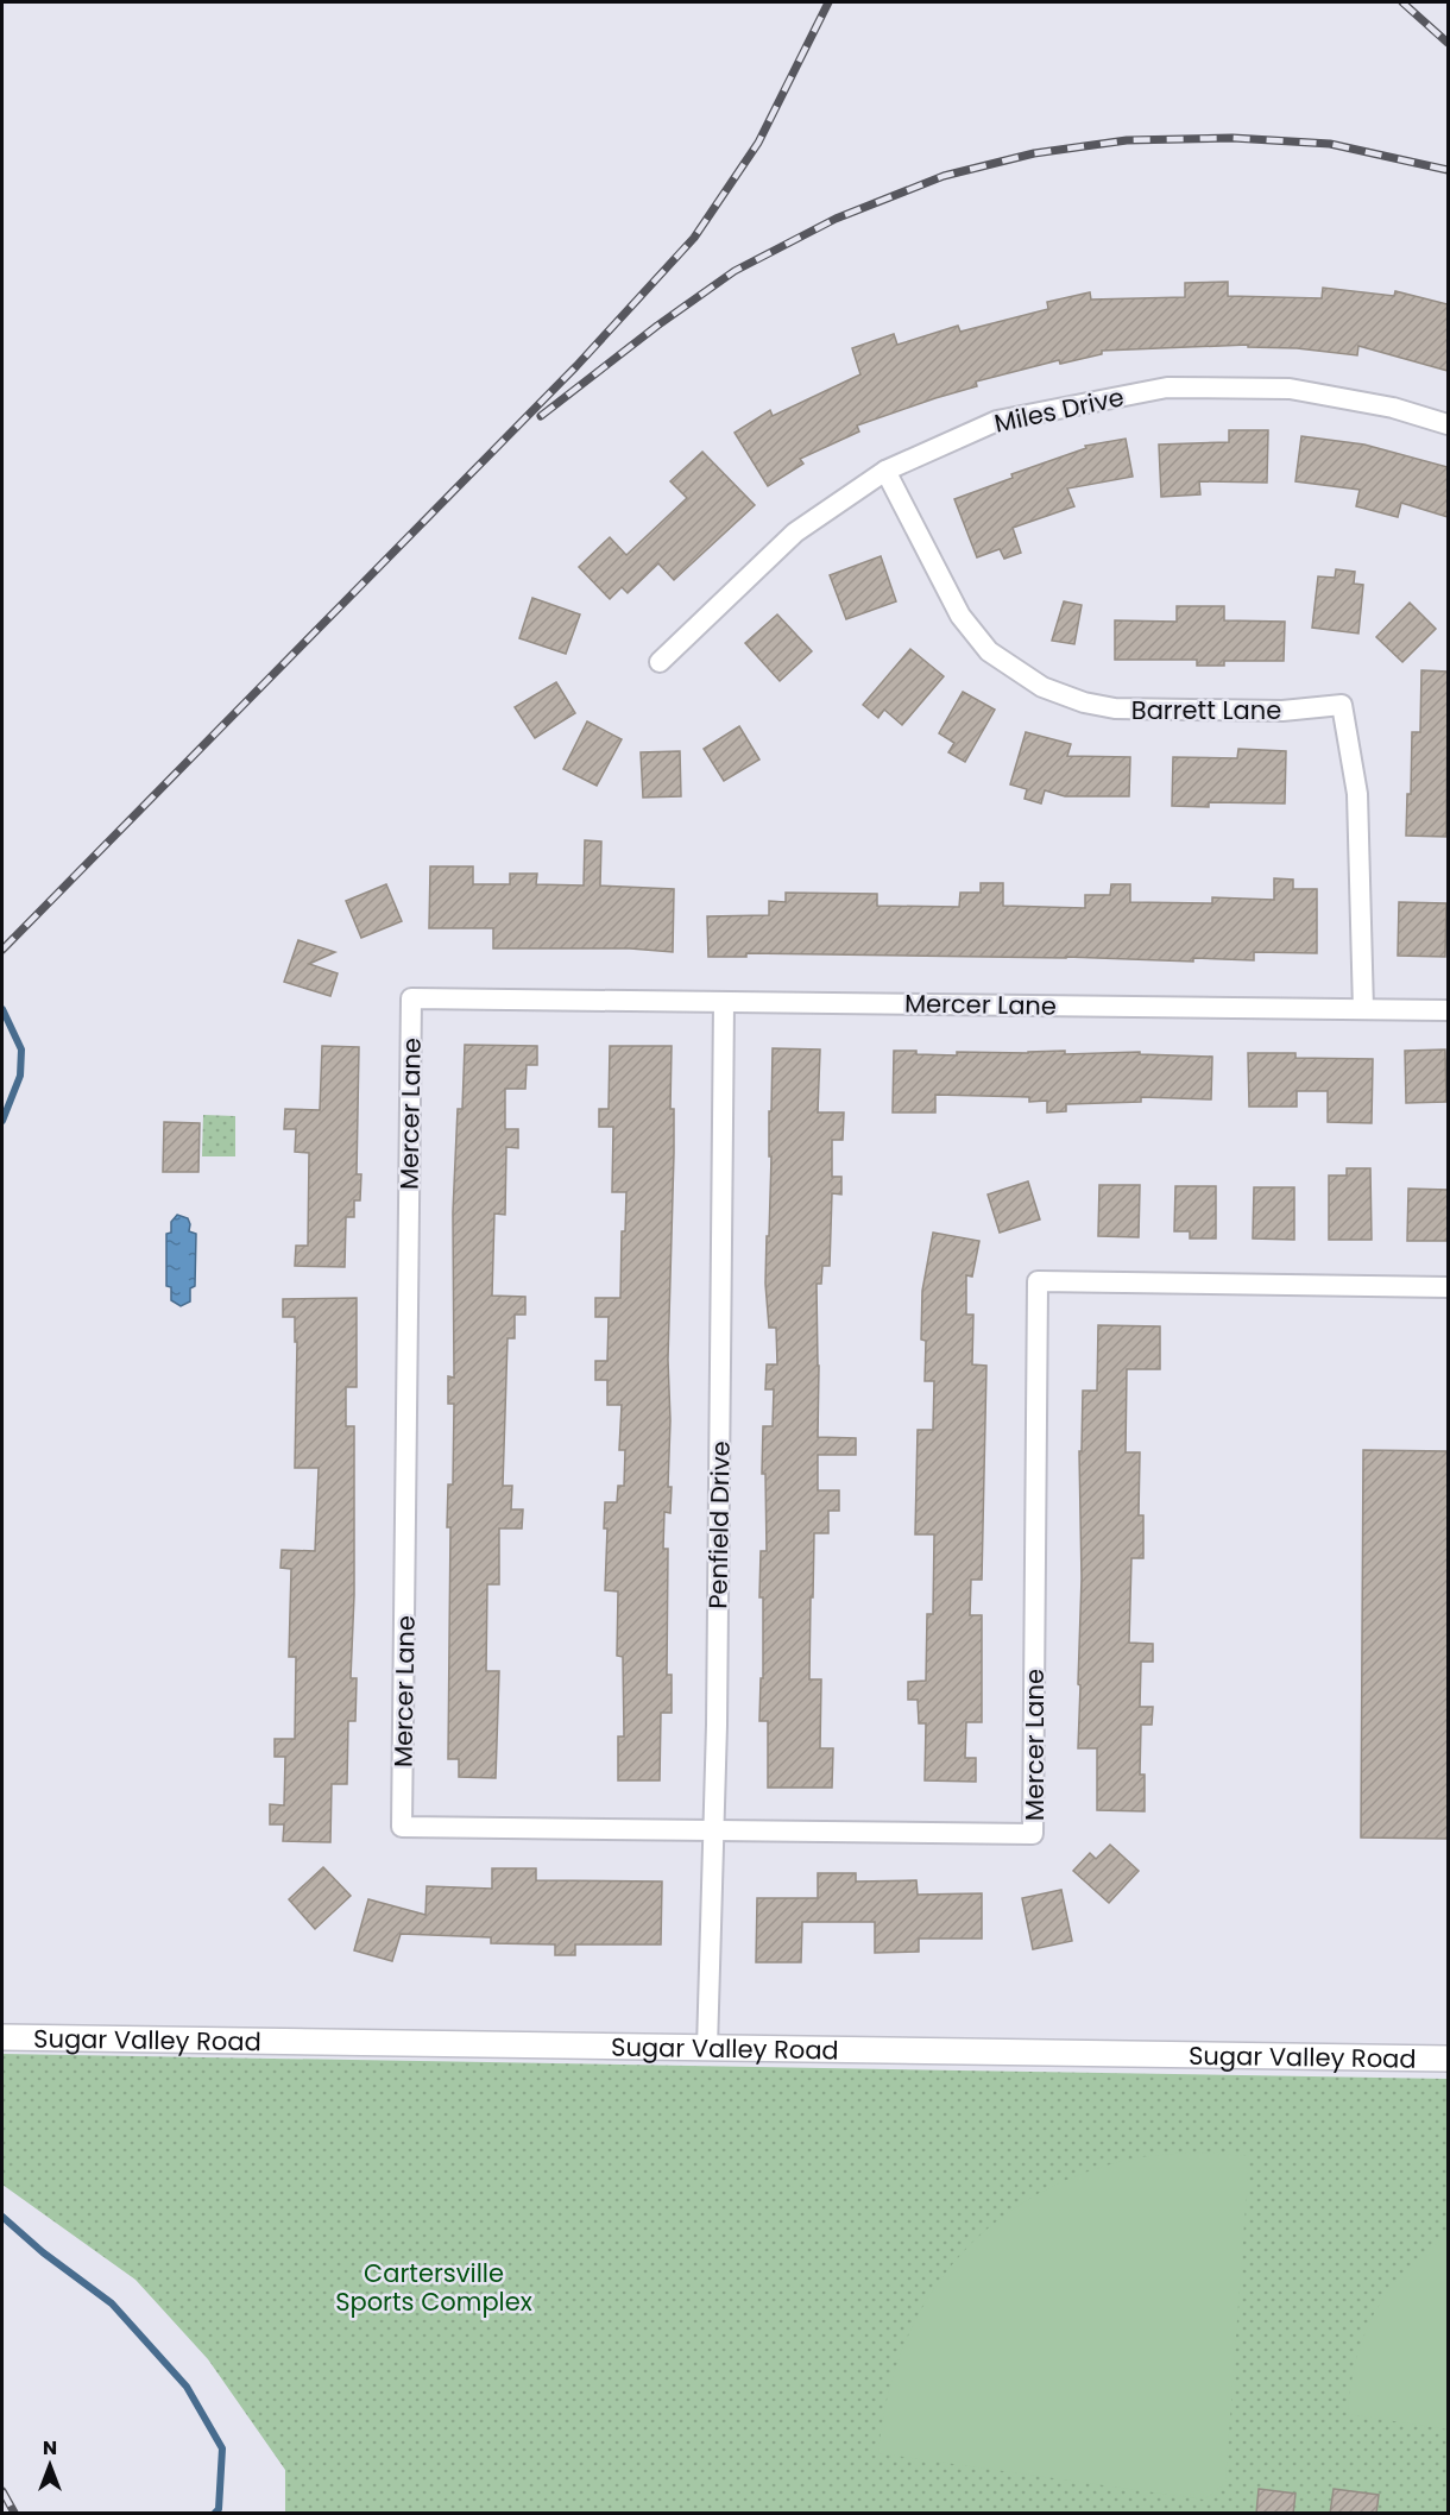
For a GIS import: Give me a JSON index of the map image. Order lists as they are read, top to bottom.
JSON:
{
  "streets": {
    "street": [
      "Miles Drive",
      "Barrett Lane",
      "Mercer Lane",
      "Penfield Drive",
      "Sugar Valley Road"
    ]
  },
  "crossings": [
    ["Miles Drive", "Barrett Lane"],
    ["Barrett Lane", "Mercer Lane"],
    ["Mercer Lane", "Penfield Drive"],
    ["Penfield Drive", "Sugar Valley Road"]
  ],
  "parks": ["Cartersville Sports Complex"],
  "north": "top"
}
